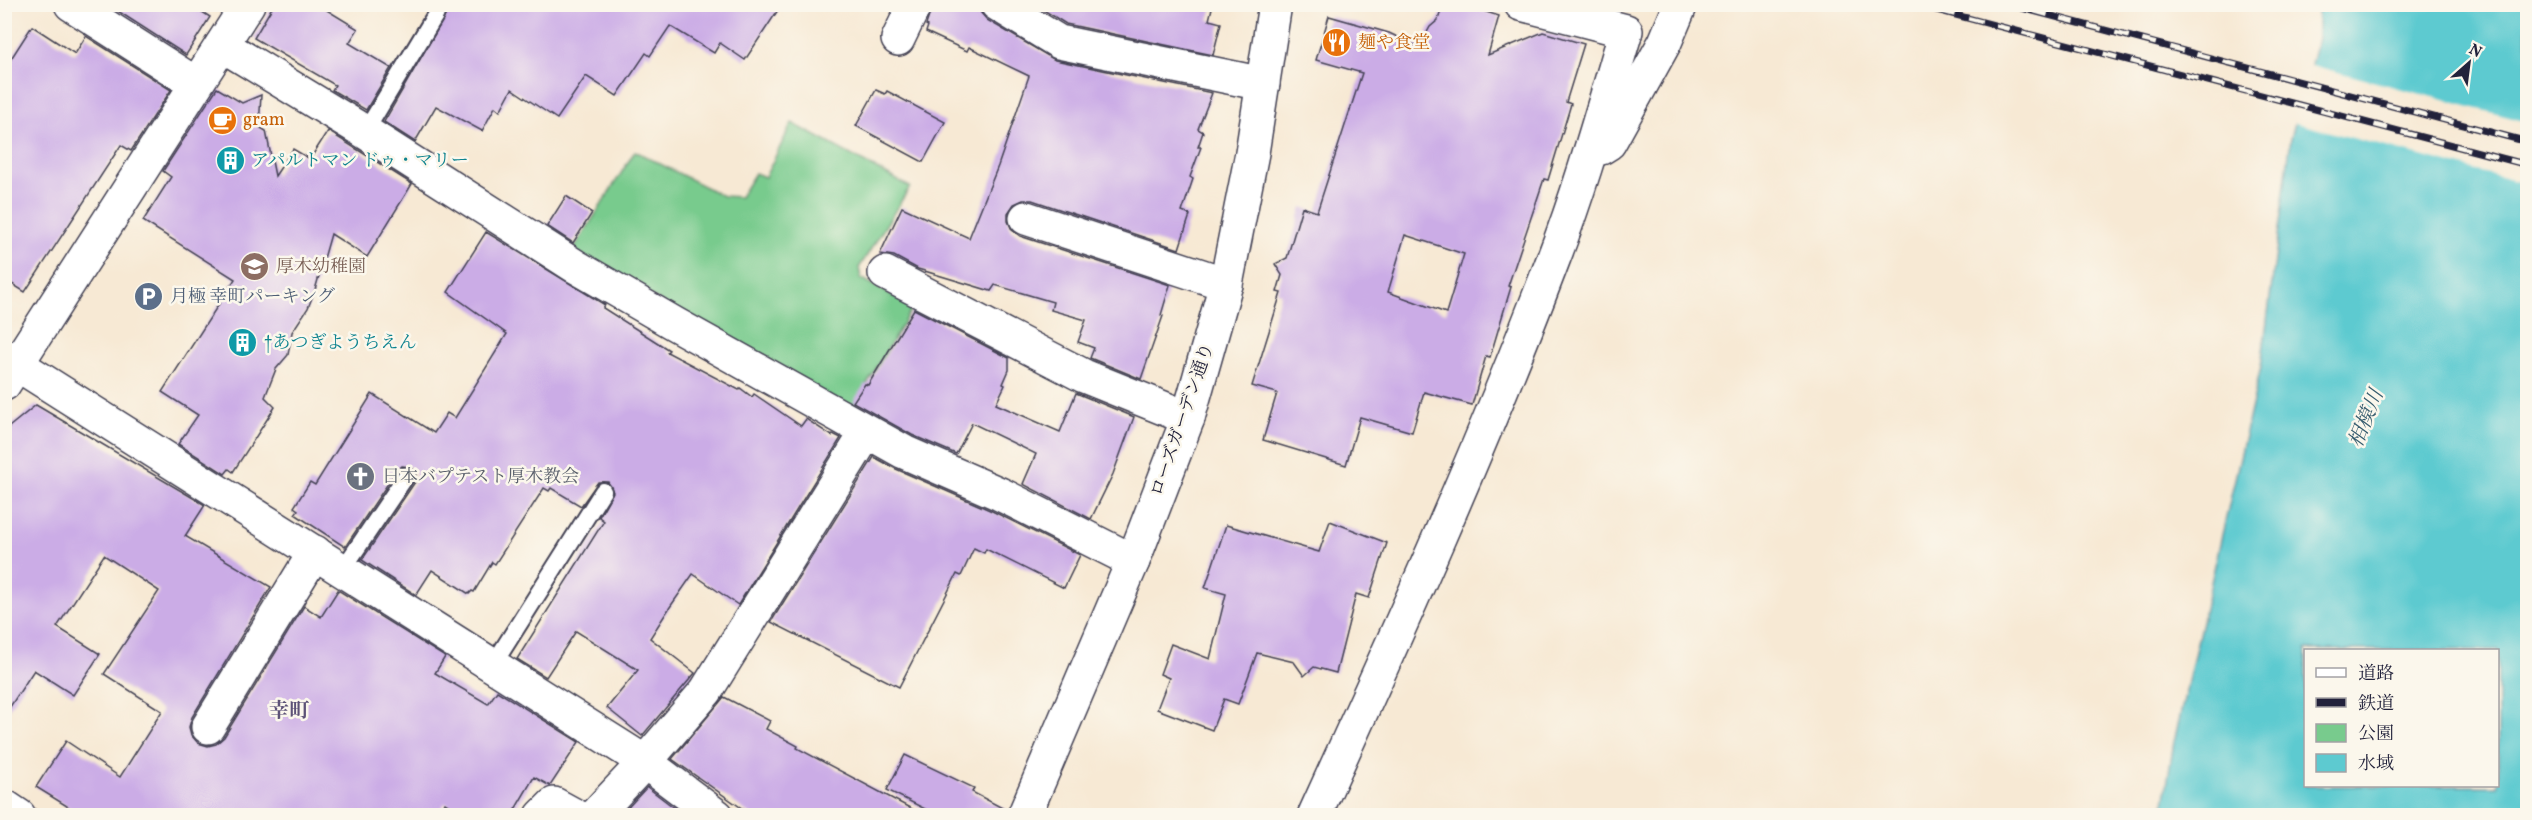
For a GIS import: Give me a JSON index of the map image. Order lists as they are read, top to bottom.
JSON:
{
  "streets": {
    "street": ["ローズガーデン通り"]
  },
  "districts": ["幸町"],
  "water": ["相模川"],
  "places": {
    "restaurant": ["麺や食堂"],
    "cafe": ["gram"],
    "building": ["アパルトマン ドゥ・マリー", "†あつぎようちえん"],
    "school or university": ["厚木幼稚園"],
    "parking": ["月極 幸町パーキング"],
    "church": ["日本バプテスト厚木教会"]
  },
  "legend": [
    "道路",
    "鉄道",
    "公園",
    "水域"
  ],
  "north": "top right"
}
